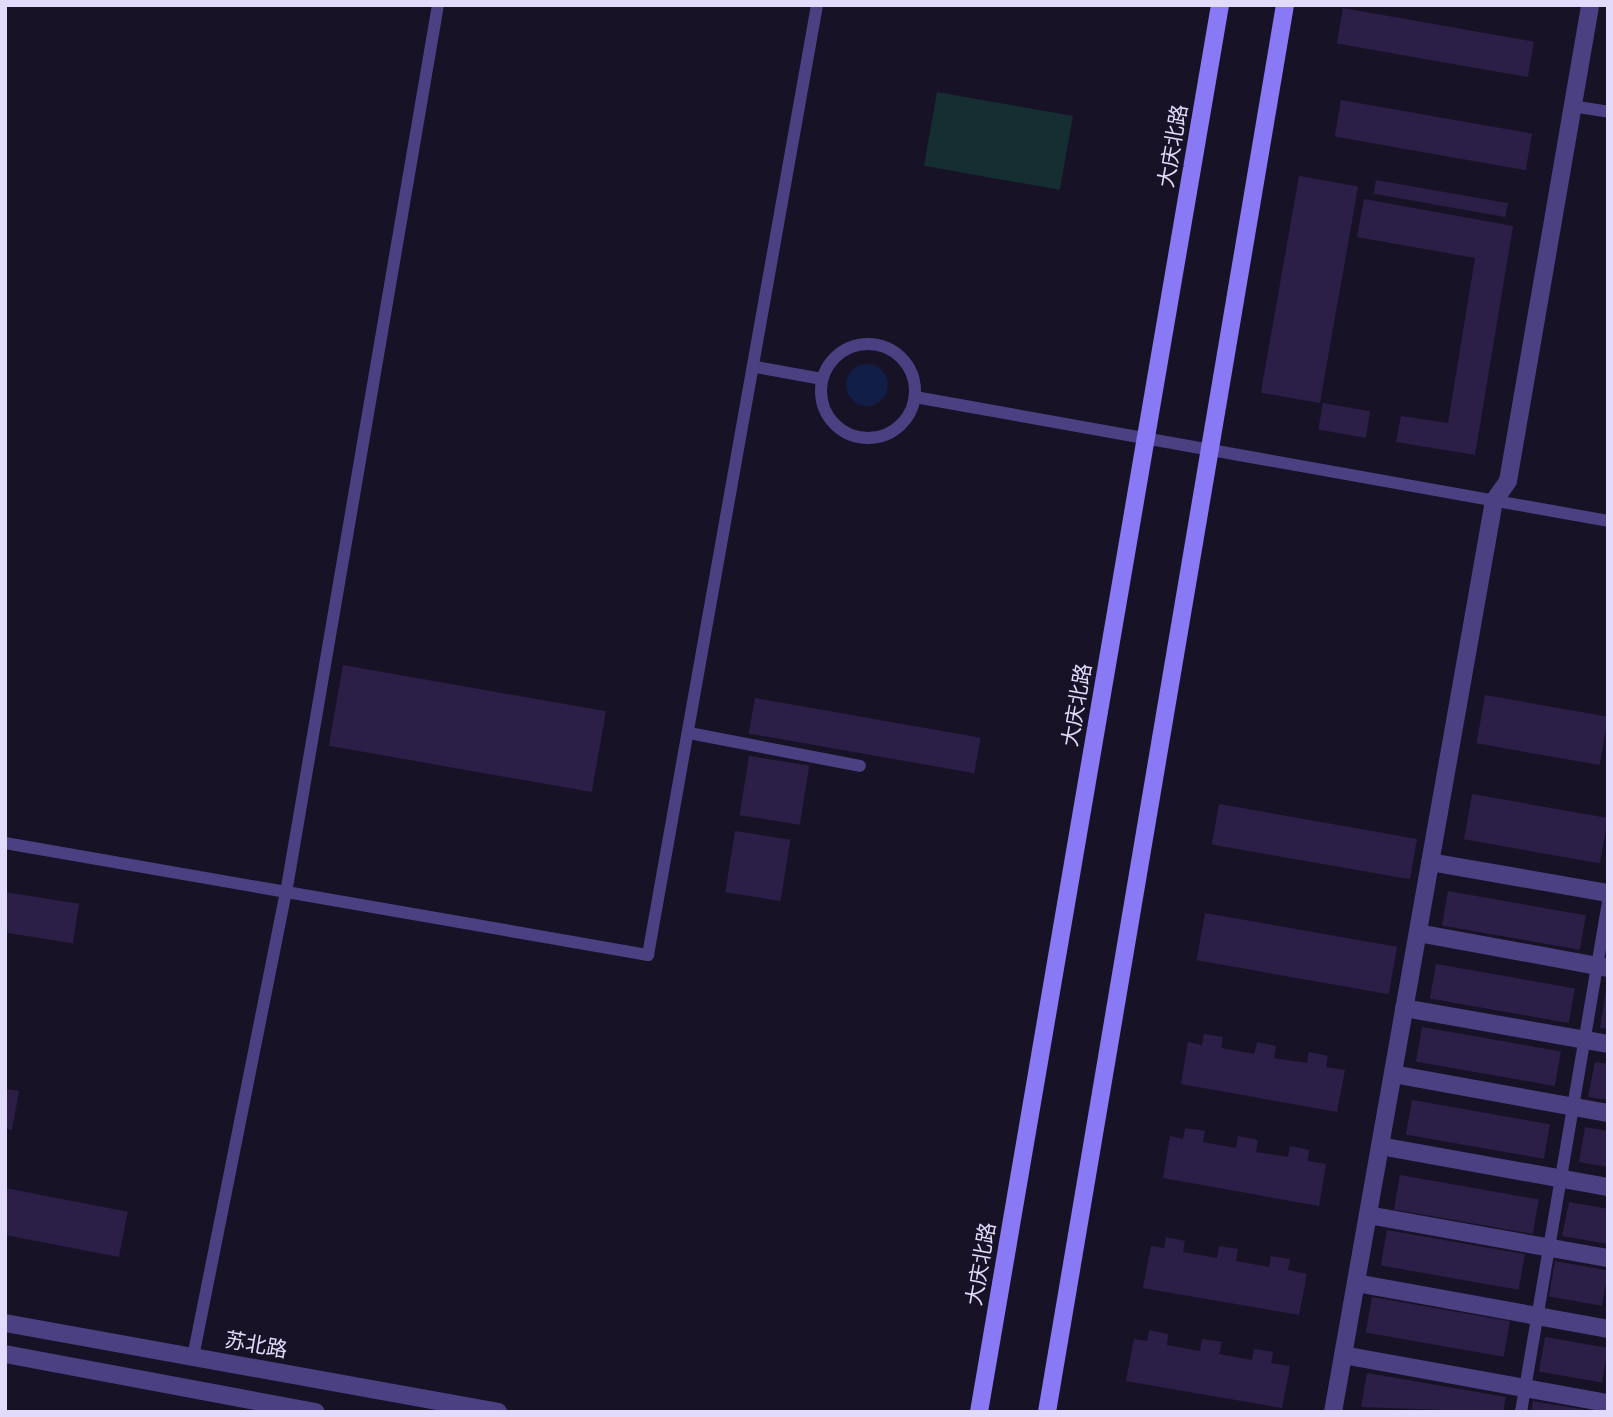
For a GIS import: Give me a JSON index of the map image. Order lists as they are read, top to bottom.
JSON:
{
  "streets": {
    "main road": ["大庆北路"],
    "street": ["苏北路"]
  }
}
